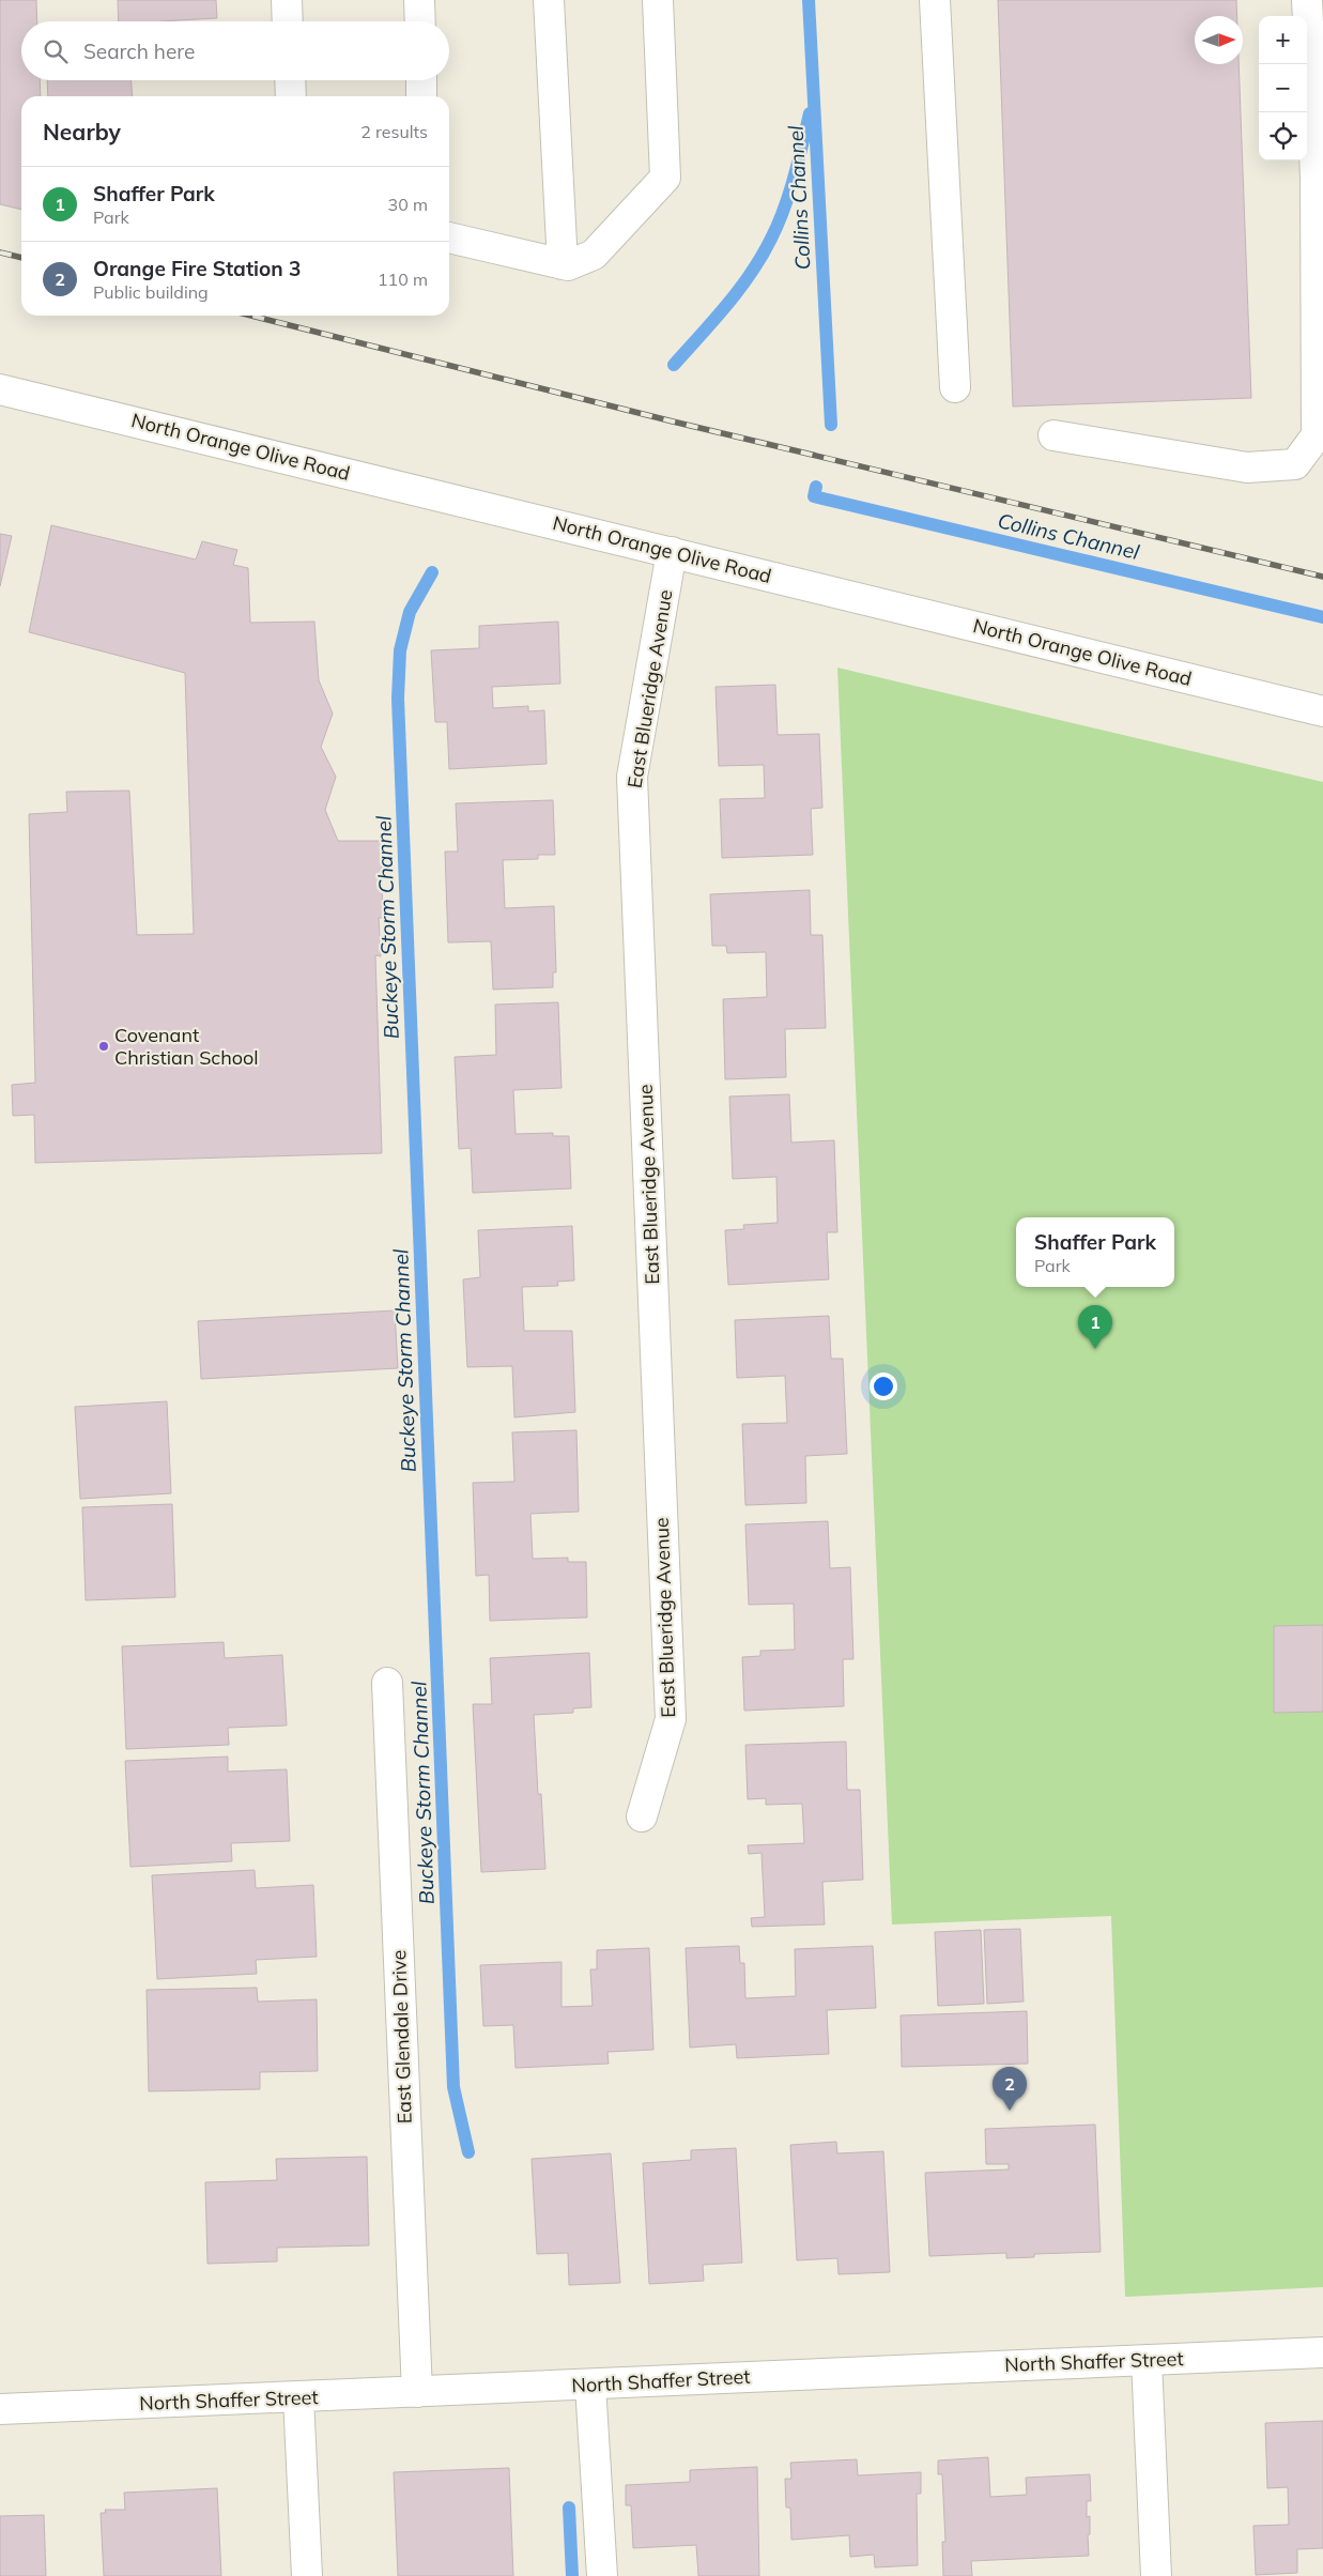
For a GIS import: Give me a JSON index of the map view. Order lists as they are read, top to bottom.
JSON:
{
  "streets": {
    "street": [
      "North Orange Olive Road",
      "East Blueridge Avenue",
      "East Glendale Drive",
      "North Shaffer Street"
    ]
  },
  "crossings": [
    ["North Orange Olive Road", "East Blueridge Avenue"],
    ["East Glendale Drive", "North Shaffer Street"]
  ],
  "water": ["Collins Channel", "Buckeye Storm Channel"],
  "places": ["Covenant Christian School"],
  "north": "right",
  "page": {
    "map_buttons": ["+", "−"],
    "search": "Search here",
    "heading": ["Nearby", "2 results"],
    "list": [
      {
        "mark": "1",
        "name": "Shaffer Park",
        "note": "Park",
        "value": "30 m"
      },
      {
        "mark": "2",
        "name": "Orange Fire Station 3",
        "note": "Public building",
        "value": "110 m"
      }
    ],
    "popup": ["Shaffer Park", "Park"],
    "pins": ["1", "2"]
  }
}
